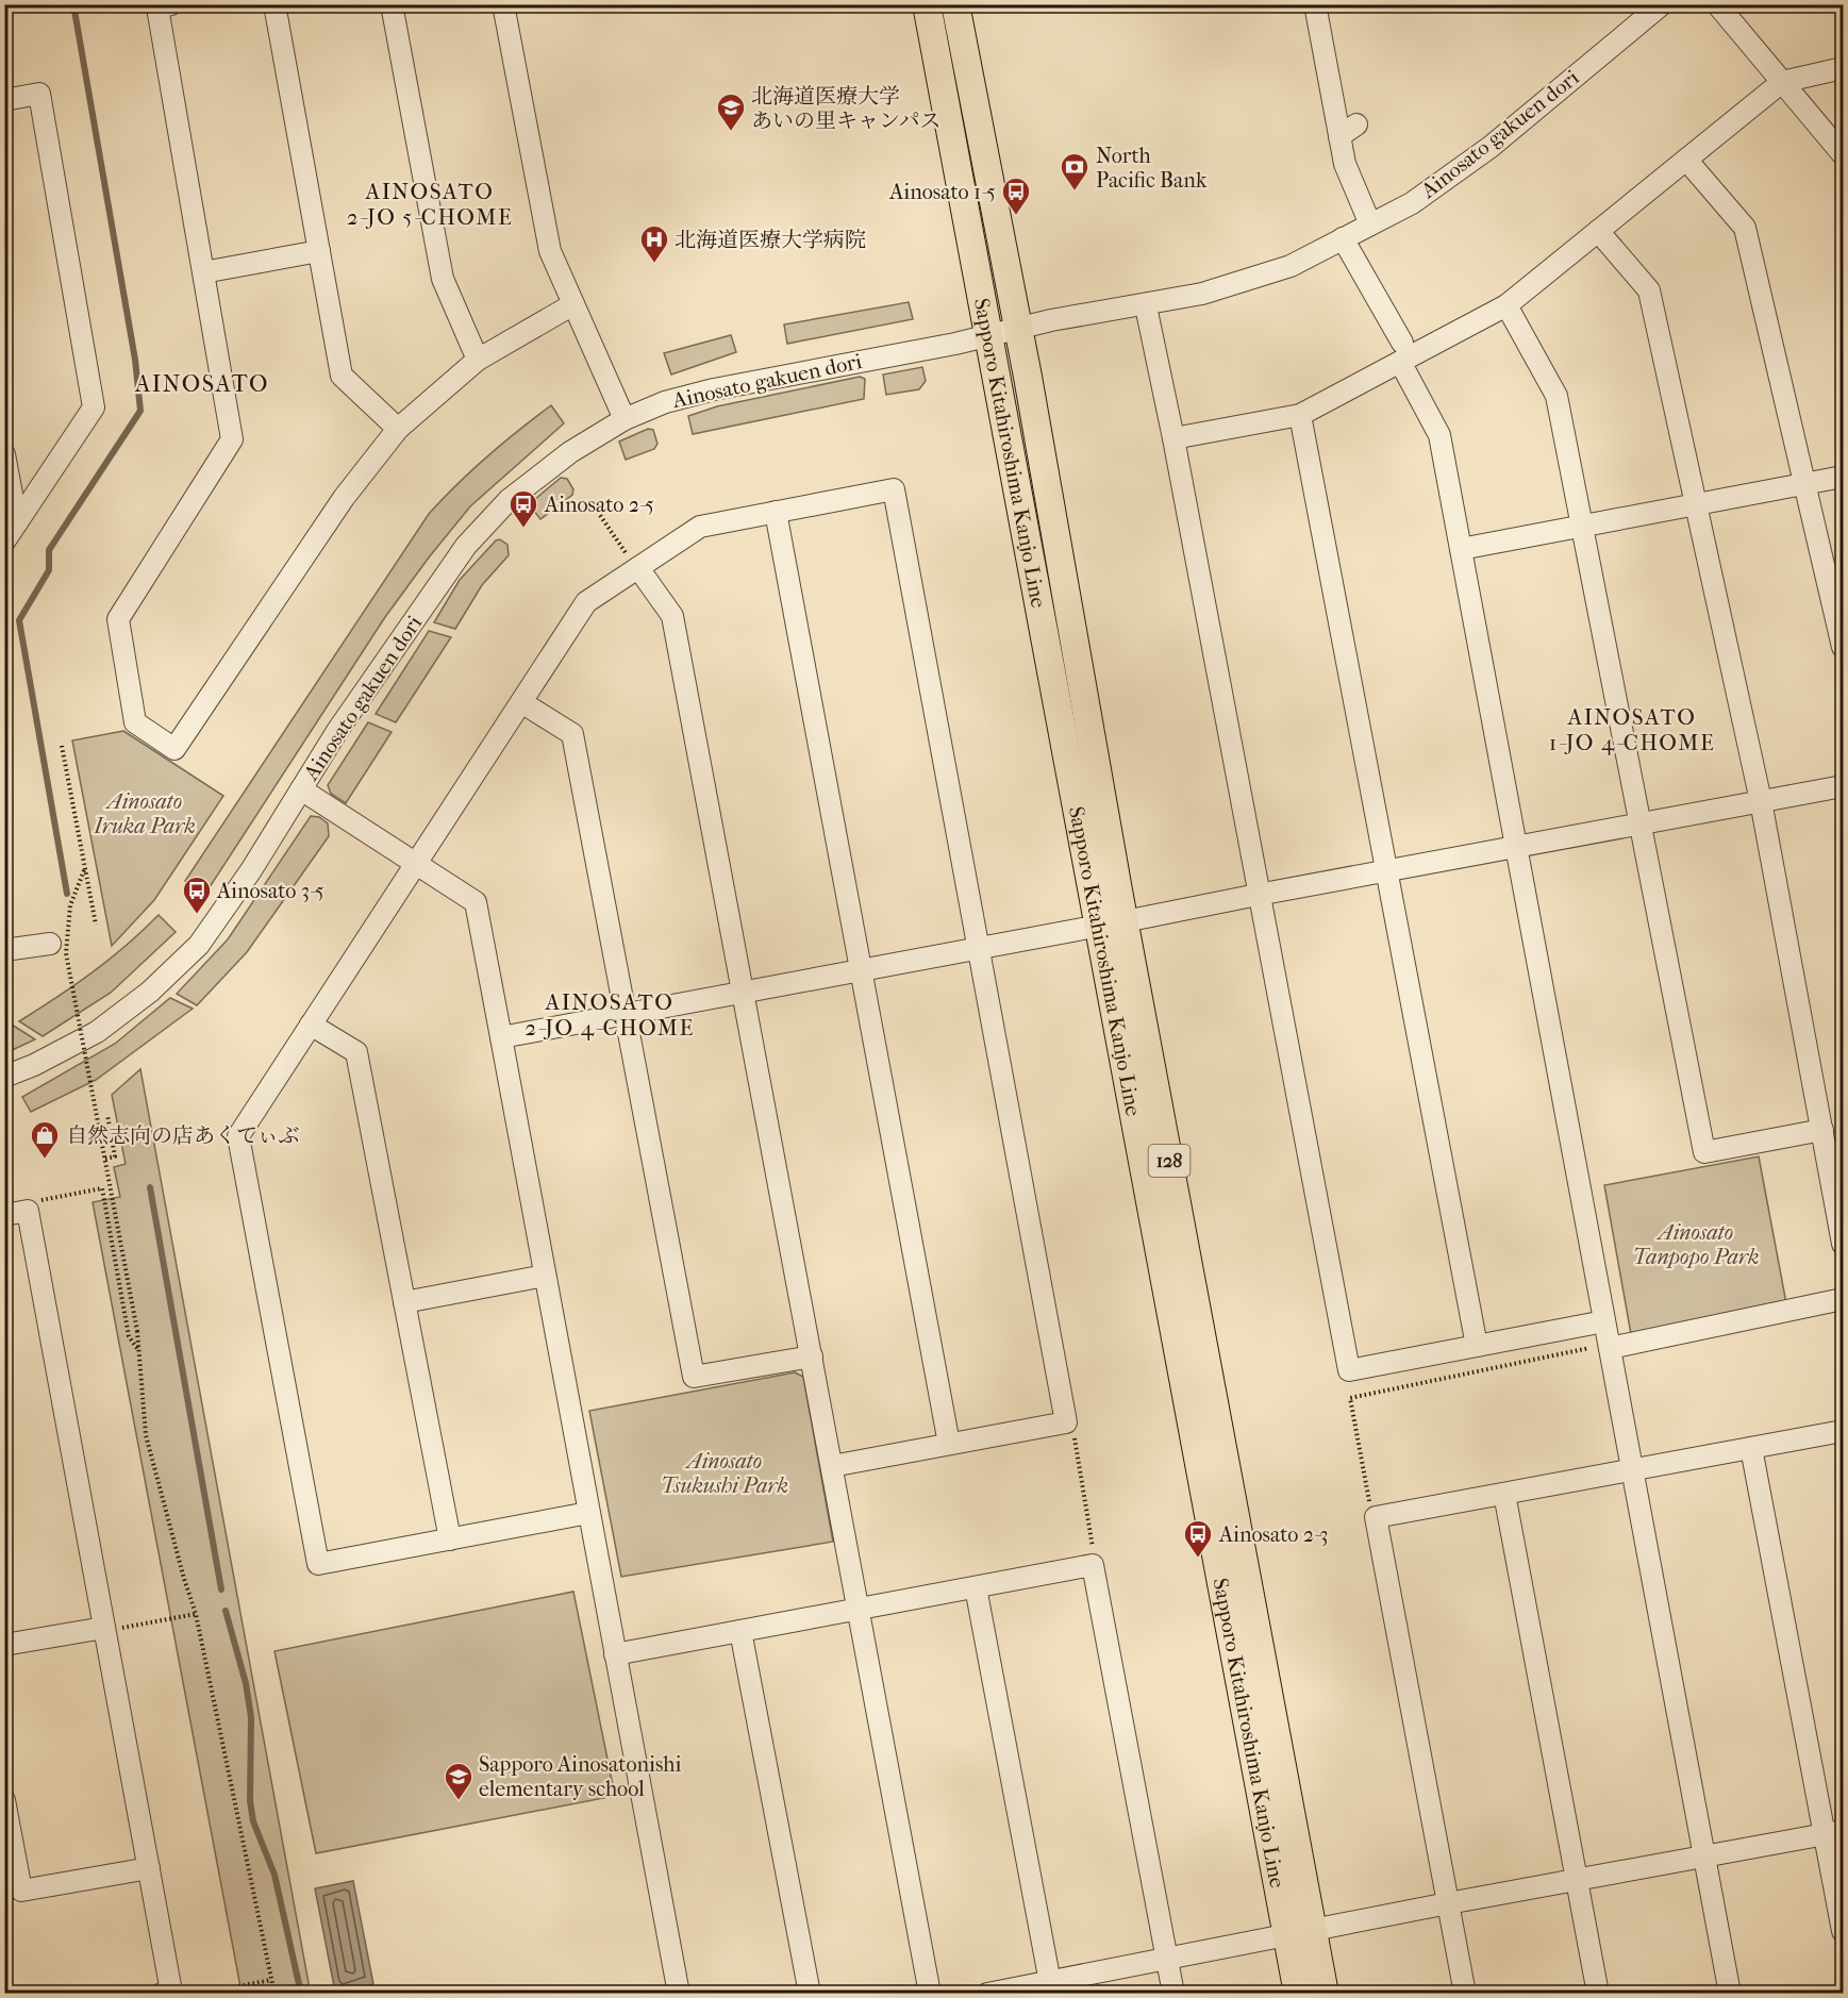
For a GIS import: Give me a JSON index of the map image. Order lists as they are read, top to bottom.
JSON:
{
  "streets": {
    "main road": ["Sapporo Kitahiroshima Kanjo Line", "128"],
    "street": ["Ainosato gakuen dori"]
  },
  "crossings": [
    ["Ainosato gakuen dori", "Sapporo Kitahiroshima Kanjo Line"]
  ],
  "districts": [
    "AINOSATO 2-JO 5-CHOME",
    "AINOSATO",
    "AINOSATO 1-JO 4-CHOME",
    "AINOSATO 2-JO 4-CHOME"
  ],
  "parks": ["Ainosato Iruka Park", "Ainosato Tanpopo Park", "Ainosato Tsukushi Park"],
  "places": {
    "school or university": ["北海道医療大学 あいの里キャンパス", "Sapporo Ainosatonishi elementary school"],
    "bank": ["North Pacific Bank"],
    "bus stop": [
      "Ainosato 1-5",
      "Ainosato 2-5",
      "Ainosato 3-5",
      "Ainosato 2-3"
    ],
    "hospital": ["北海道医療大学病院"],
    "shop": ["自然志向の店あくてぃぶ"]
  }
}
